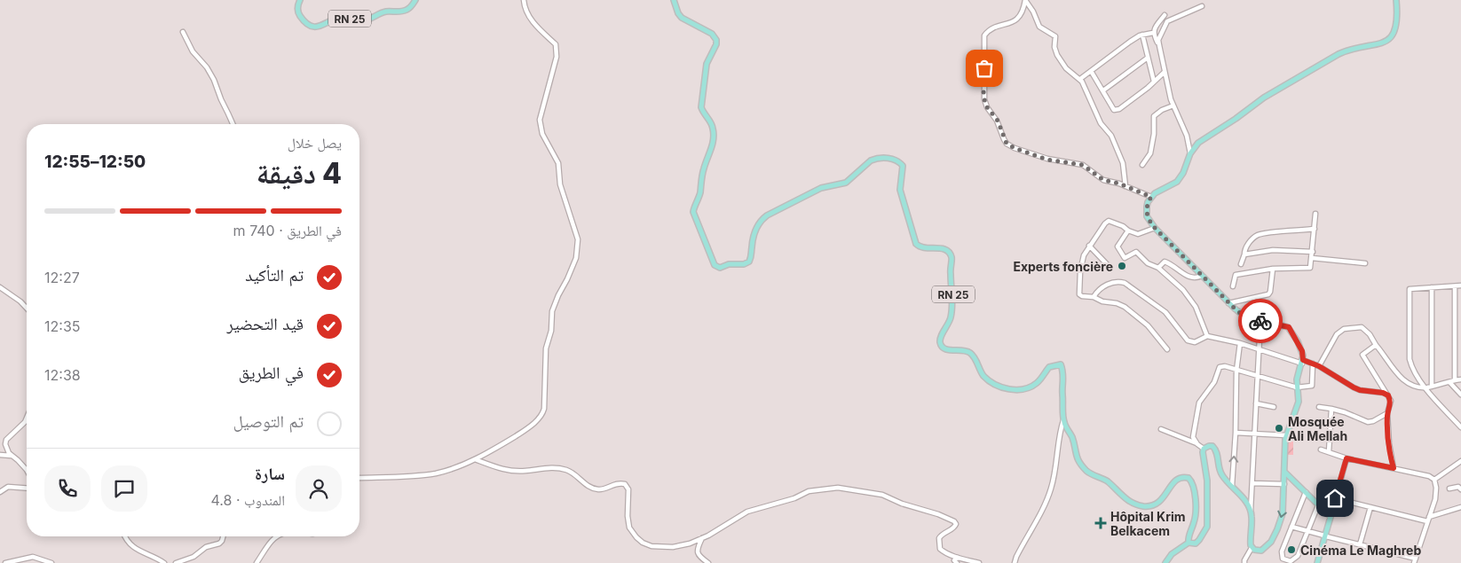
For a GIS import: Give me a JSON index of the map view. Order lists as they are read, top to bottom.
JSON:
{
  "streets": {
    "main road": ["RN 25"]
  },
  "places": {
    "other": ["Experts foncière", "Mosquée Ali Mellah", "Cinéma Le Maghreb"],
    "health": ["Hôpital Krim Belkacem"]
  },
  "page": {
    "heading": ["4 دقيقة", "يصل خلال", "12:50–12:55"],
    "panel": ["سارة", "المندوب · 4.8"],
    "bar": "في الطريق · 740 m",
    "list": [
      ["تم التأكيد", "12:27"],
      ["قيد التحضير", "12:35"],
      ["في الطريق", "12:38"],
      "تم التوصيل"
    ]
  }
}
